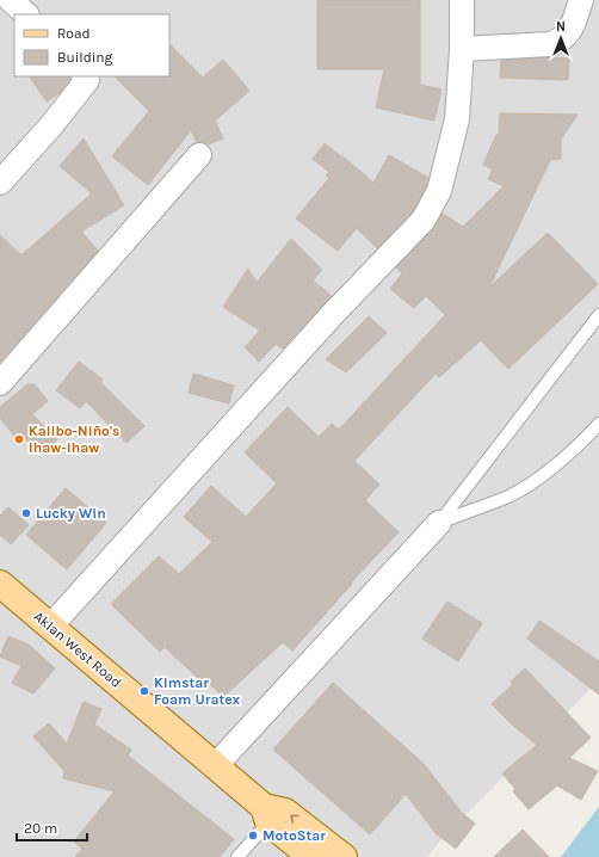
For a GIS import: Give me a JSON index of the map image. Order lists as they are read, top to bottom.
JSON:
{
  "streets": {
    "main road": ["Aklan West Road"]
  },
  "places": [
    "Kalibo-Niño's Ihaw-ihaw",
    "Lucky Win",
    "Kimstar Foam Uratex",
    "MotoStar"
  ],
  "legend": ["Road", "Building"],
  "scale_bar": "20 m",
  "north": "top"
}
